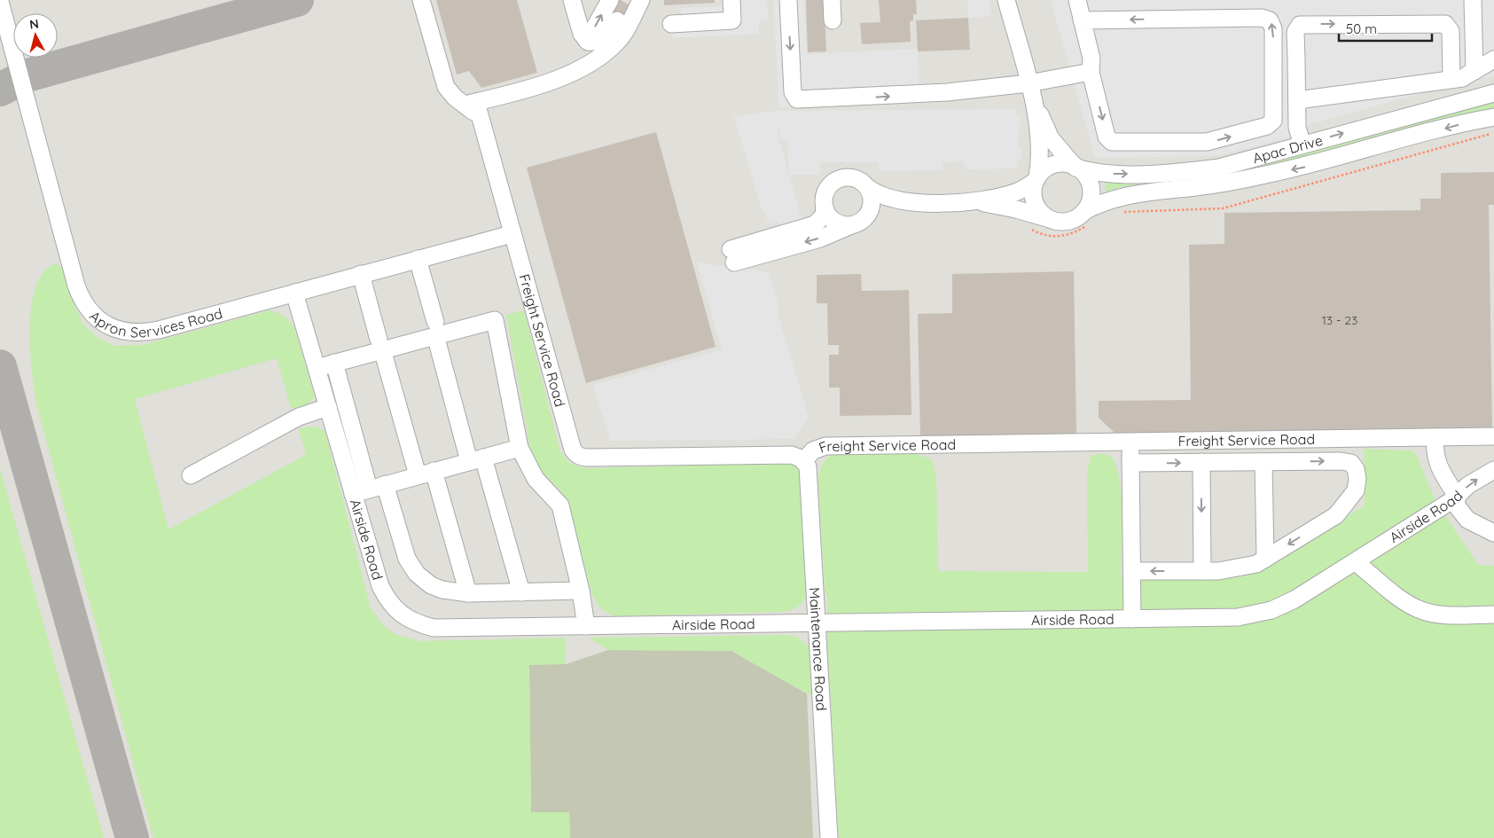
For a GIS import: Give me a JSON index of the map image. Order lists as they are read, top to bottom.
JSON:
{
  "streets": {
    "street": [
      "Apac Drive",
      "Apron Services Road",
      "Freight Service Road",
      "Airside Road",
      "Maintenance Road"
    ]
  },
  "crossings": [
    ["Apron Services Road", "Freight Service Road"],
    ["Apron Services Road", "Airside Road"],
    ["Freight Service Road", "Maintenance Road"],
    ["Airside Road", "Maintenance Road"]
  ],
  "house_numbers": ["13 - 23"],
  "scale_bar": "50 m",
  "north": "top"
}
